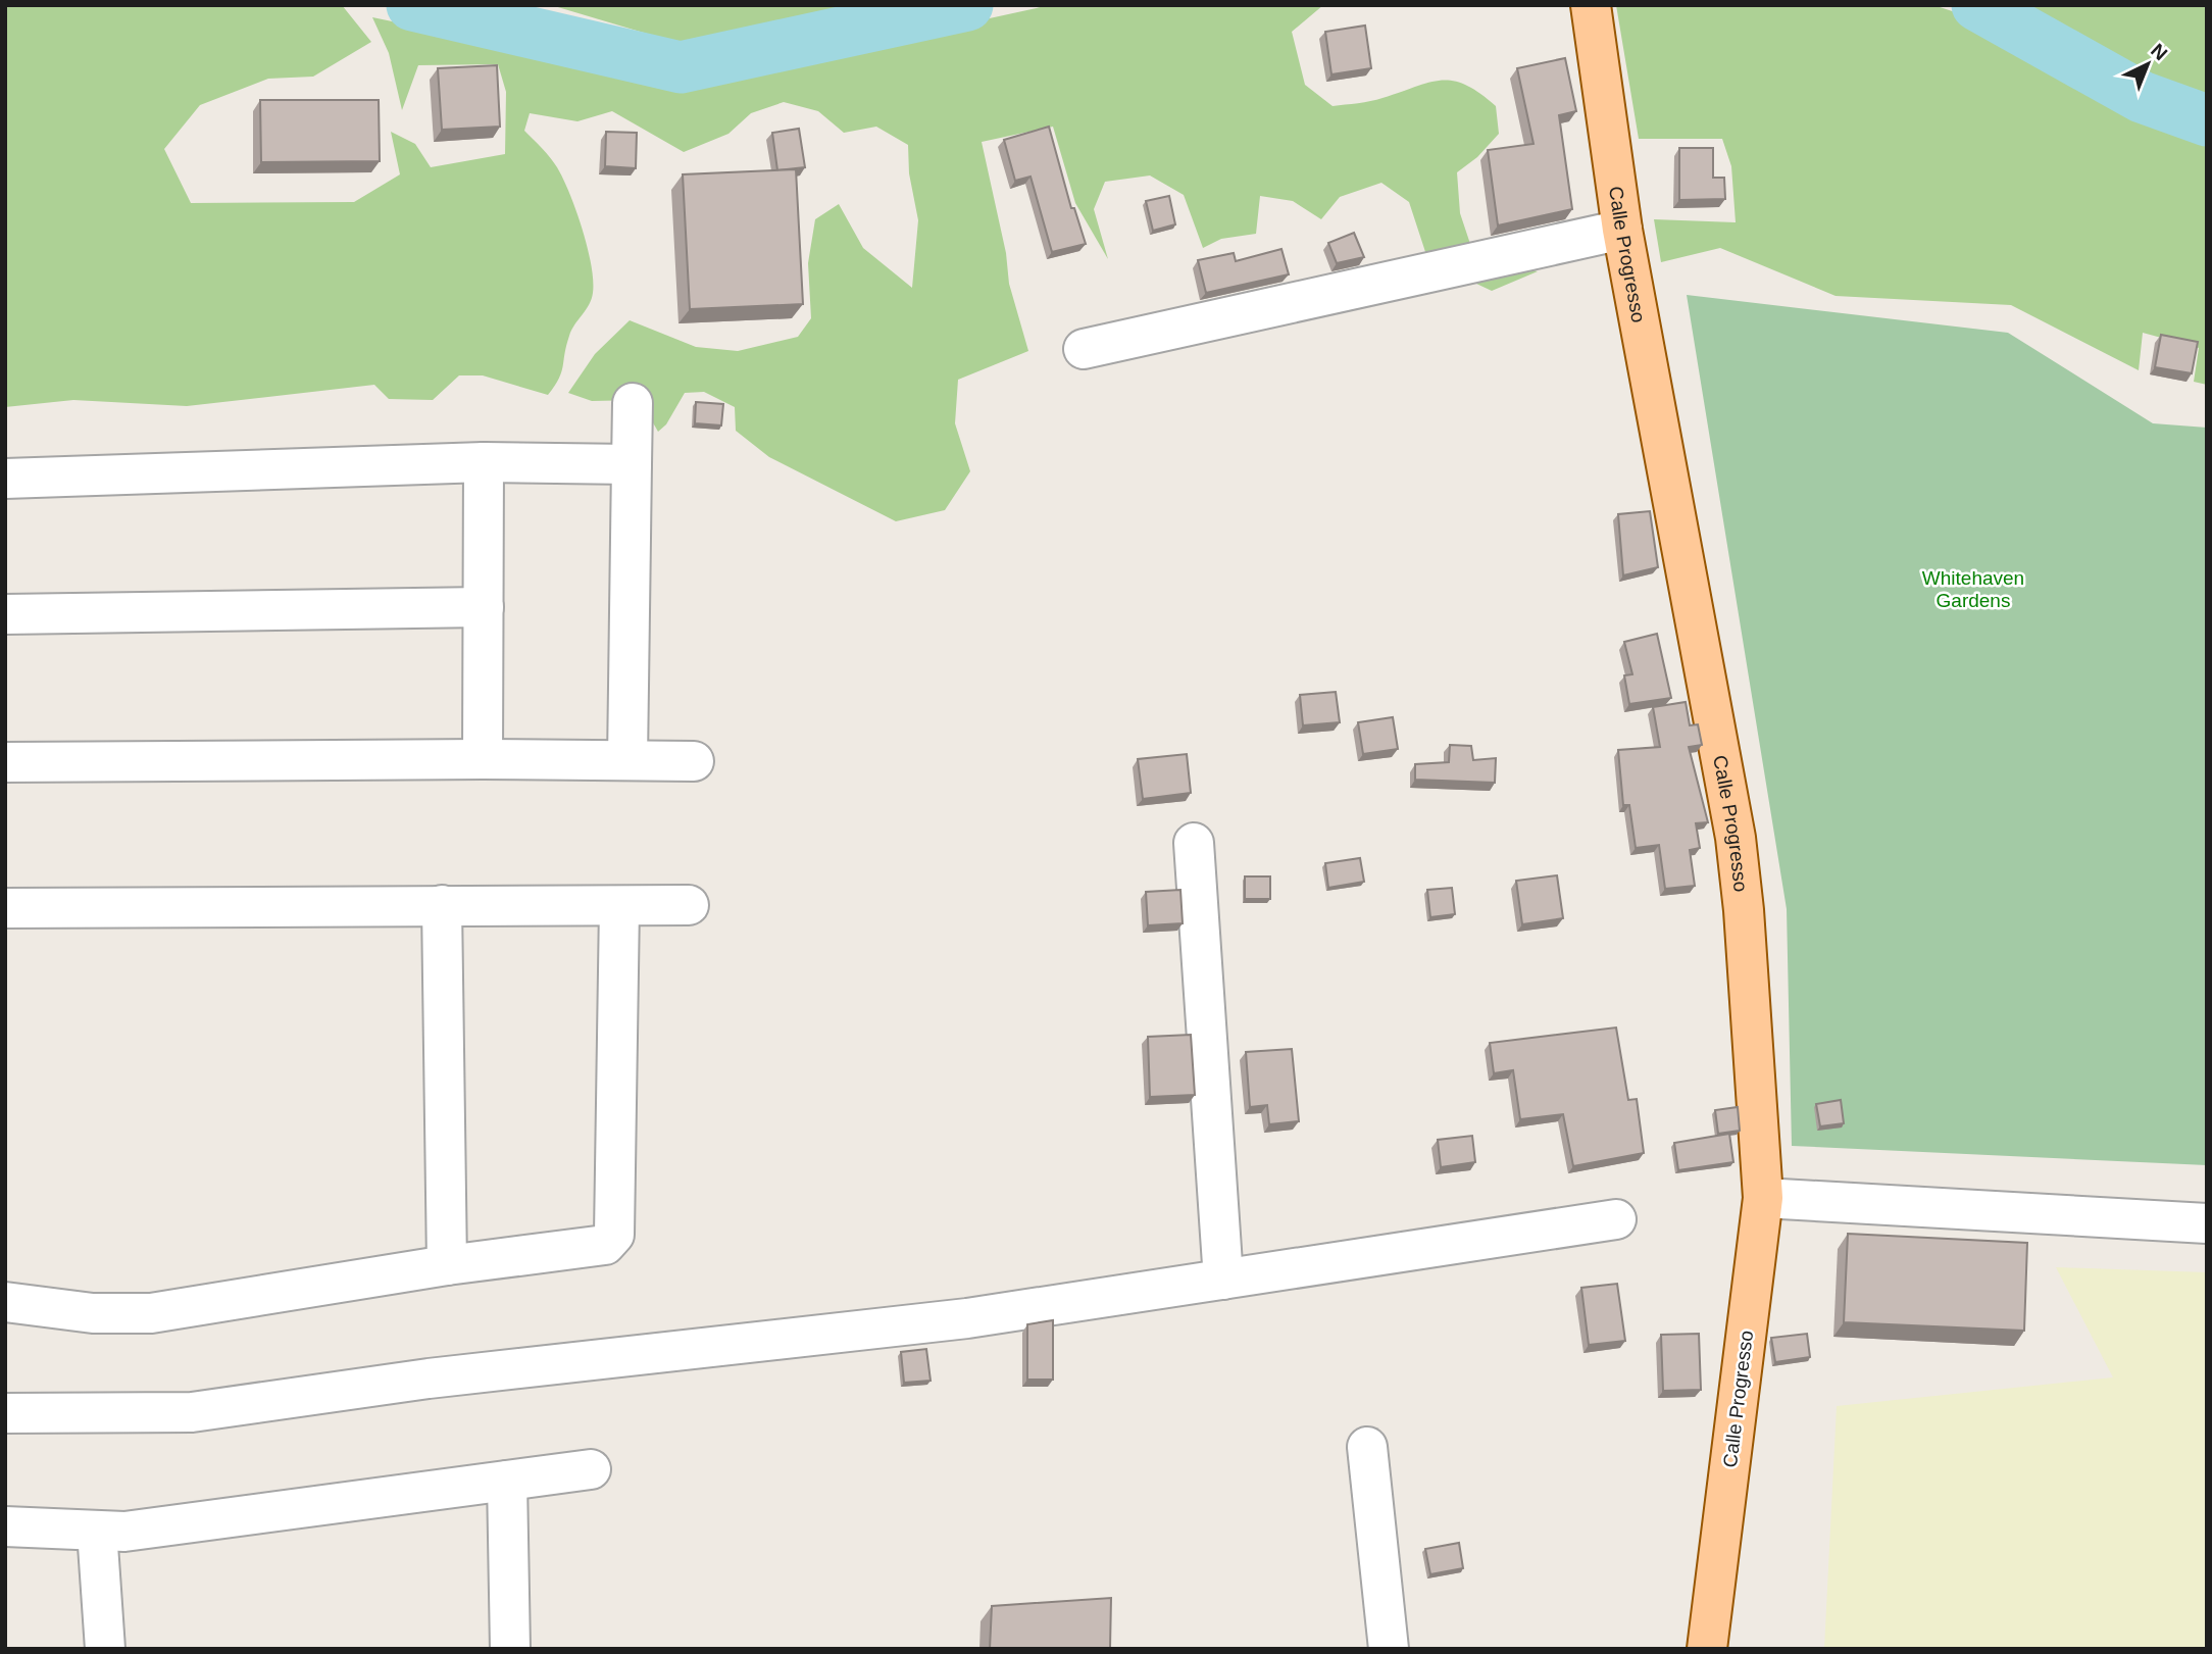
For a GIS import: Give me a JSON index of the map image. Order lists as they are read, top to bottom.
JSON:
{
  "streets": {
    "main road": ["Calle Progresso"]
  },
  "parks": ["Whitehaven Gardens"],
  "north": "top right"
}
